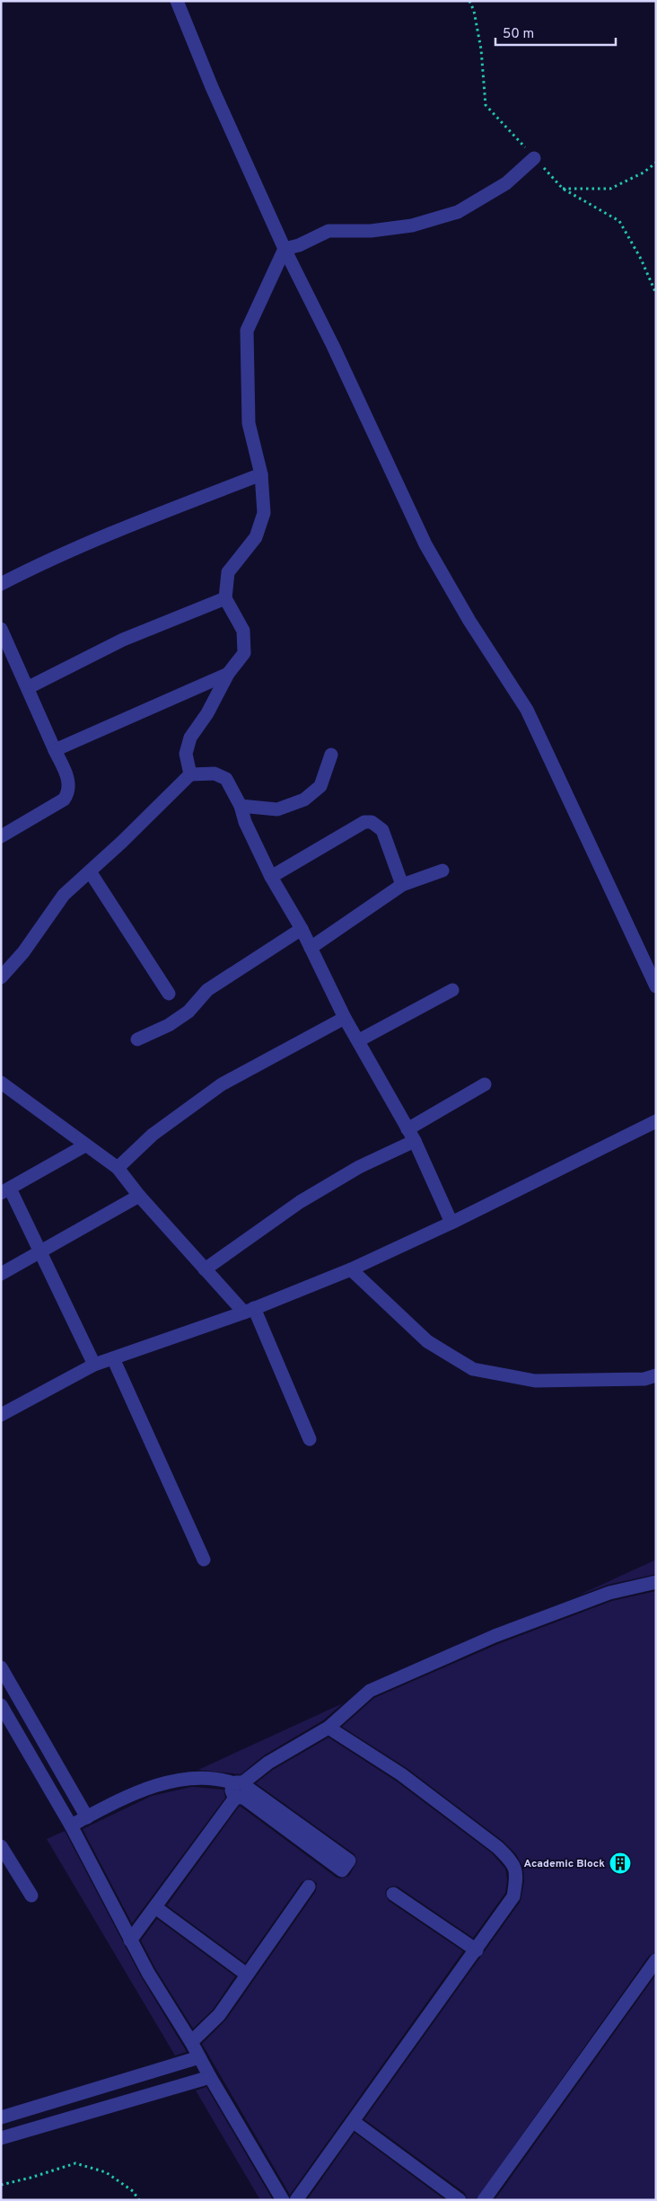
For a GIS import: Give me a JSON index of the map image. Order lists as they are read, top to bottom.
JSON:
{
  "places": {
    "building": ["Academic Block"]
  },
  "scale_bar": "50 m"
}
